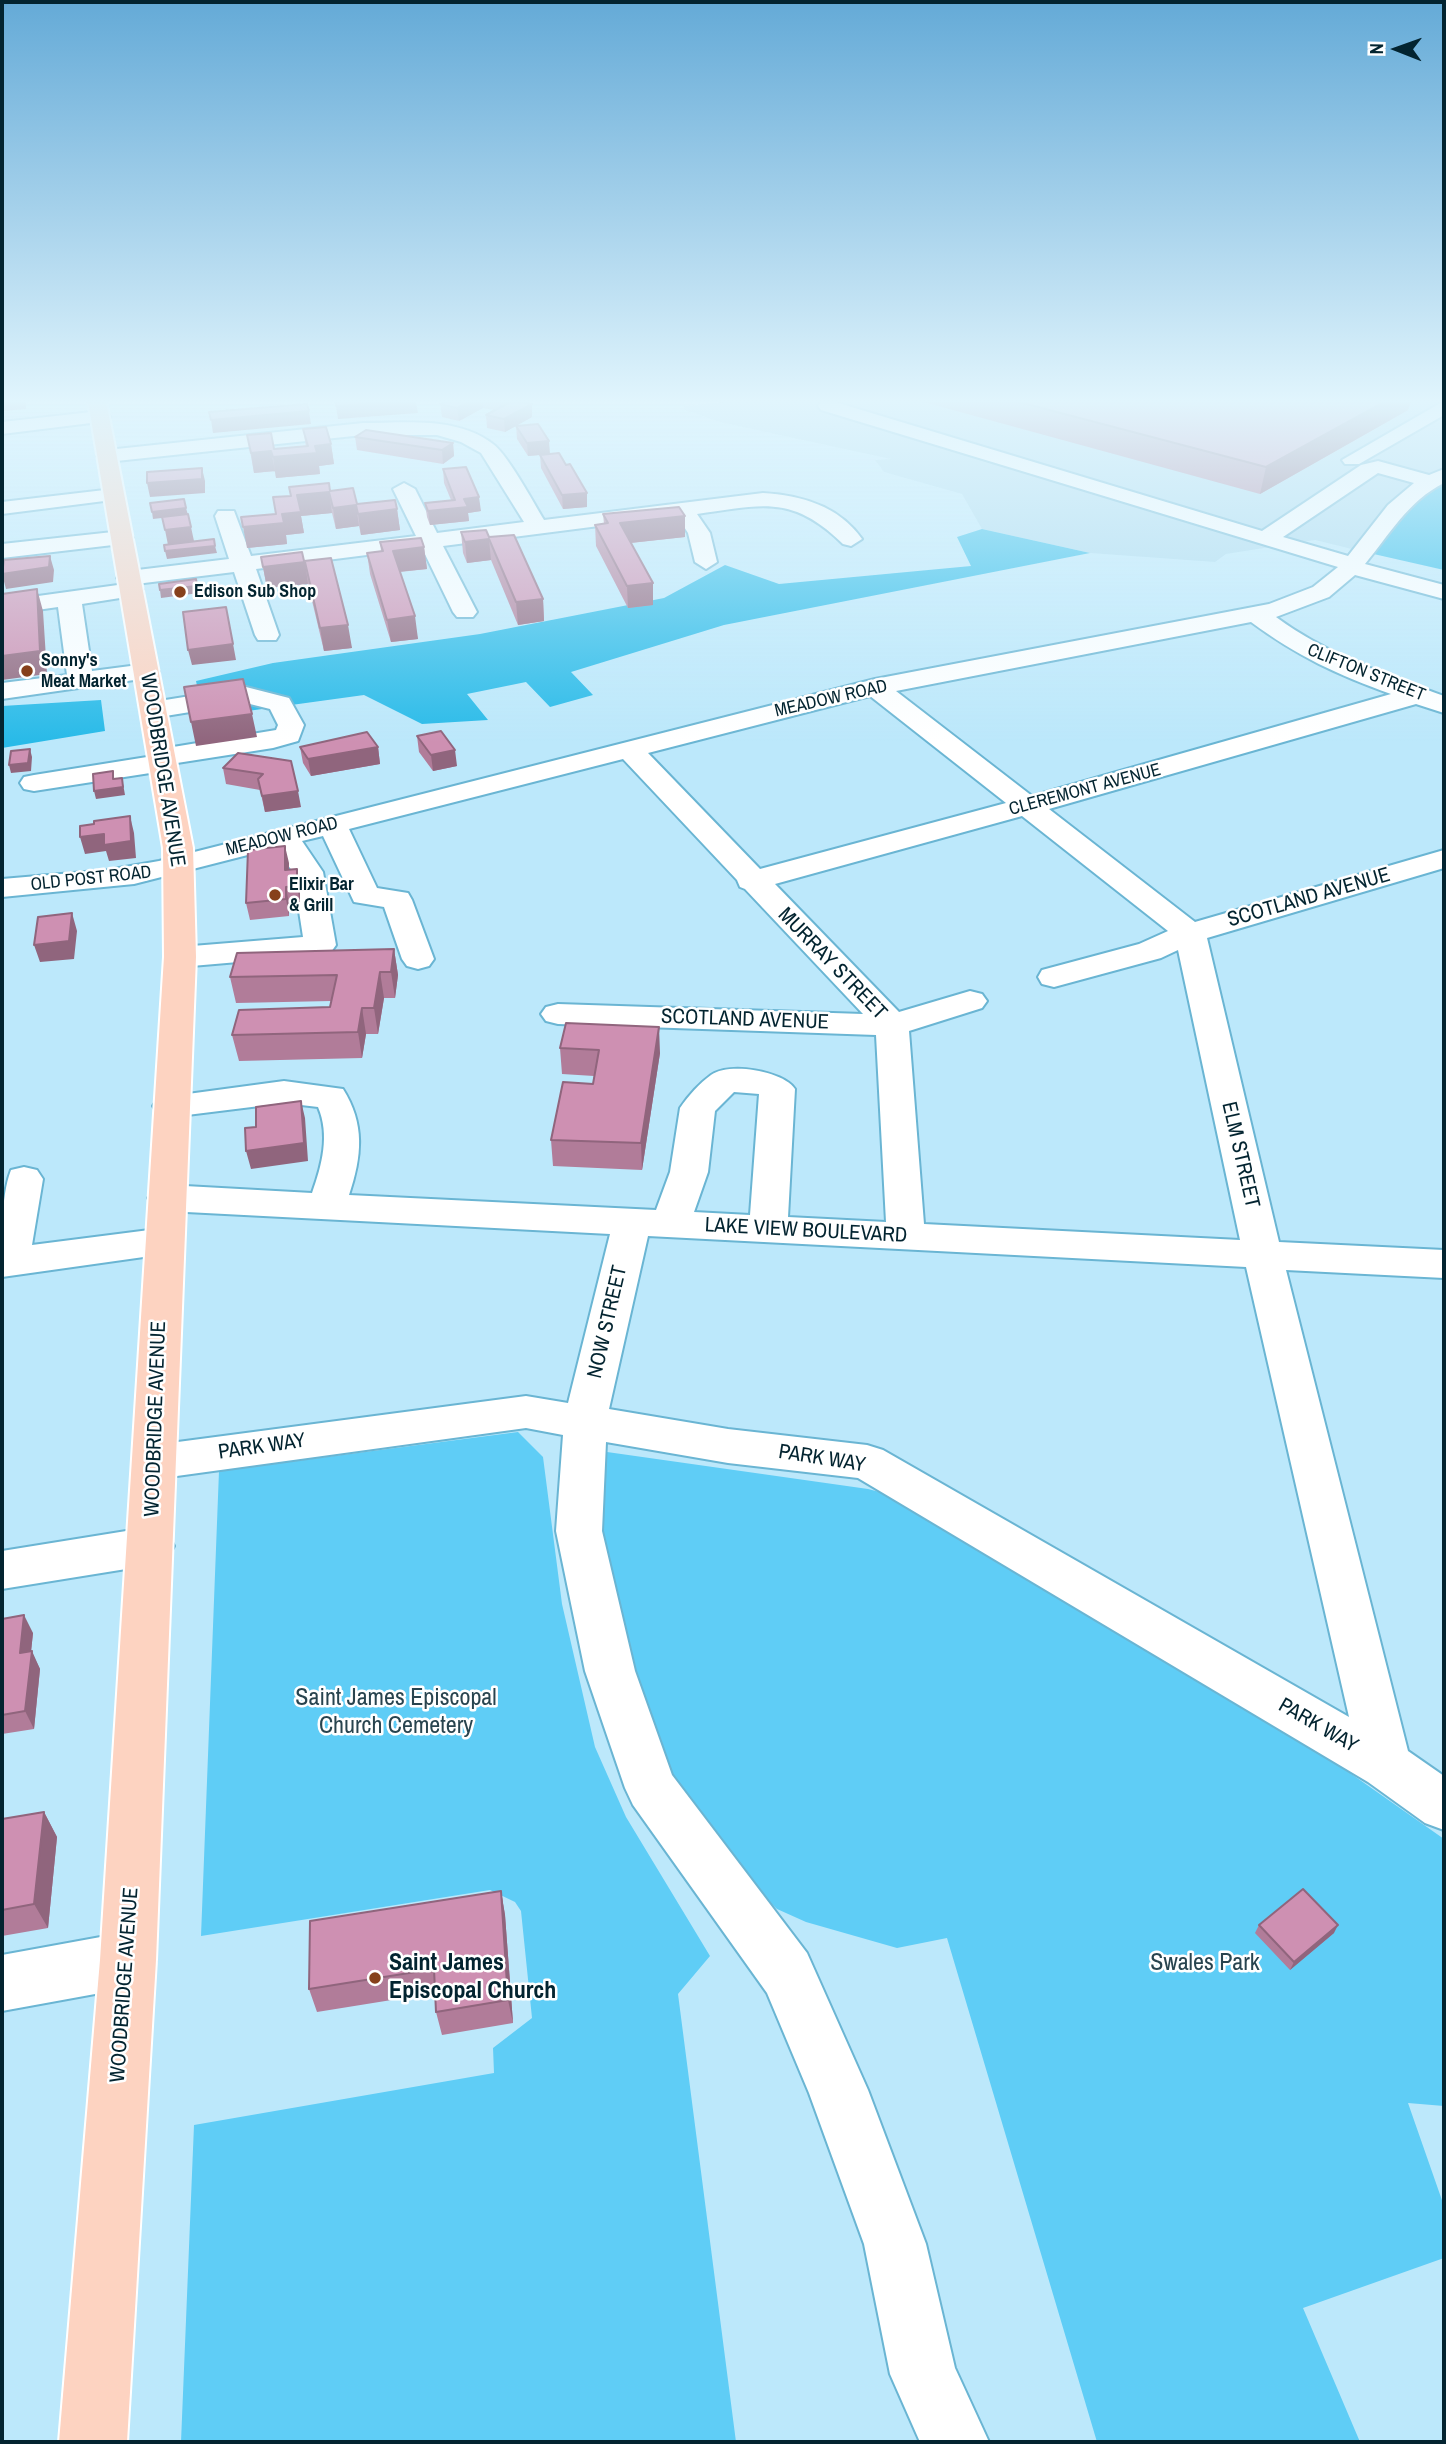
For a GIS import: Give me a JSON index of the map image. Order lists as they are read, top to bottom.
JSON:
{
  "streets": {
    "main road": ["WOODBRIDGE AVENUE"],
    "street": [
      "CLIFTON STREET",
      "MEADOW ROAD",
      "CLEREMONT AVENUE",
      "OLD POST ROAD",
      "SCOTLAND AVENUE",
      "MURRAY STREET",
      "ELM STREET",
      "LAKE VIEW BOULEVARD",
      "NOW STREET",
      "PARK WAY"
    ]
  },
  "crossings": [
    ["CLIFTON STREET", "MEADOW ROAD"],
    ["CLIFTON STREET", "CLEREMONT AVENUE"],
    ["MEADOW ROAD", "WOODBRIDGE AVENUE"],
    ["MEADOW ROAD", "OLD POST ROAD"],
    ["MEADOW ROAD", "MURRAY STREET"],
    ["WOODBRIDGE AVENUE", "OLD POST ROAD"],
    ["WOODBRIDGE AVENUE", "LAKE VIEW BOULEVARD"],
    ["WOODBRIDGE AVENUE", "PARK WAY"],
    ["CLEREMONT AVENUE", "MURRAY STREET"],
    ["SCOTLAND AVENUE", "MURRAY STREET"],
    ["SCOTLAND AVENUE", "ELM STREET"],
    ["MURRAY STREET", "LAKE VIEW BOULEVARD"],
    ["ELM STREET", "LAKE VIEW BOULEVARD"],
    ["ELM STREET", "PARK WAY"],
    ["LAKE VIEW BOULEVARD", "NOW STREET"],
    ["NOW STREET", "PARK WAY"]
  ],
  "parks": ["Saint James Episcopal Church Cemetery", "Swales Park"],
  "places": [
    "Edison Sub Shop",
    "Sonny's Meat Market",
    "Elixir Bar & Grill",
    "Saint James Episcopal Church"
  ],
  "north": "left"
}
